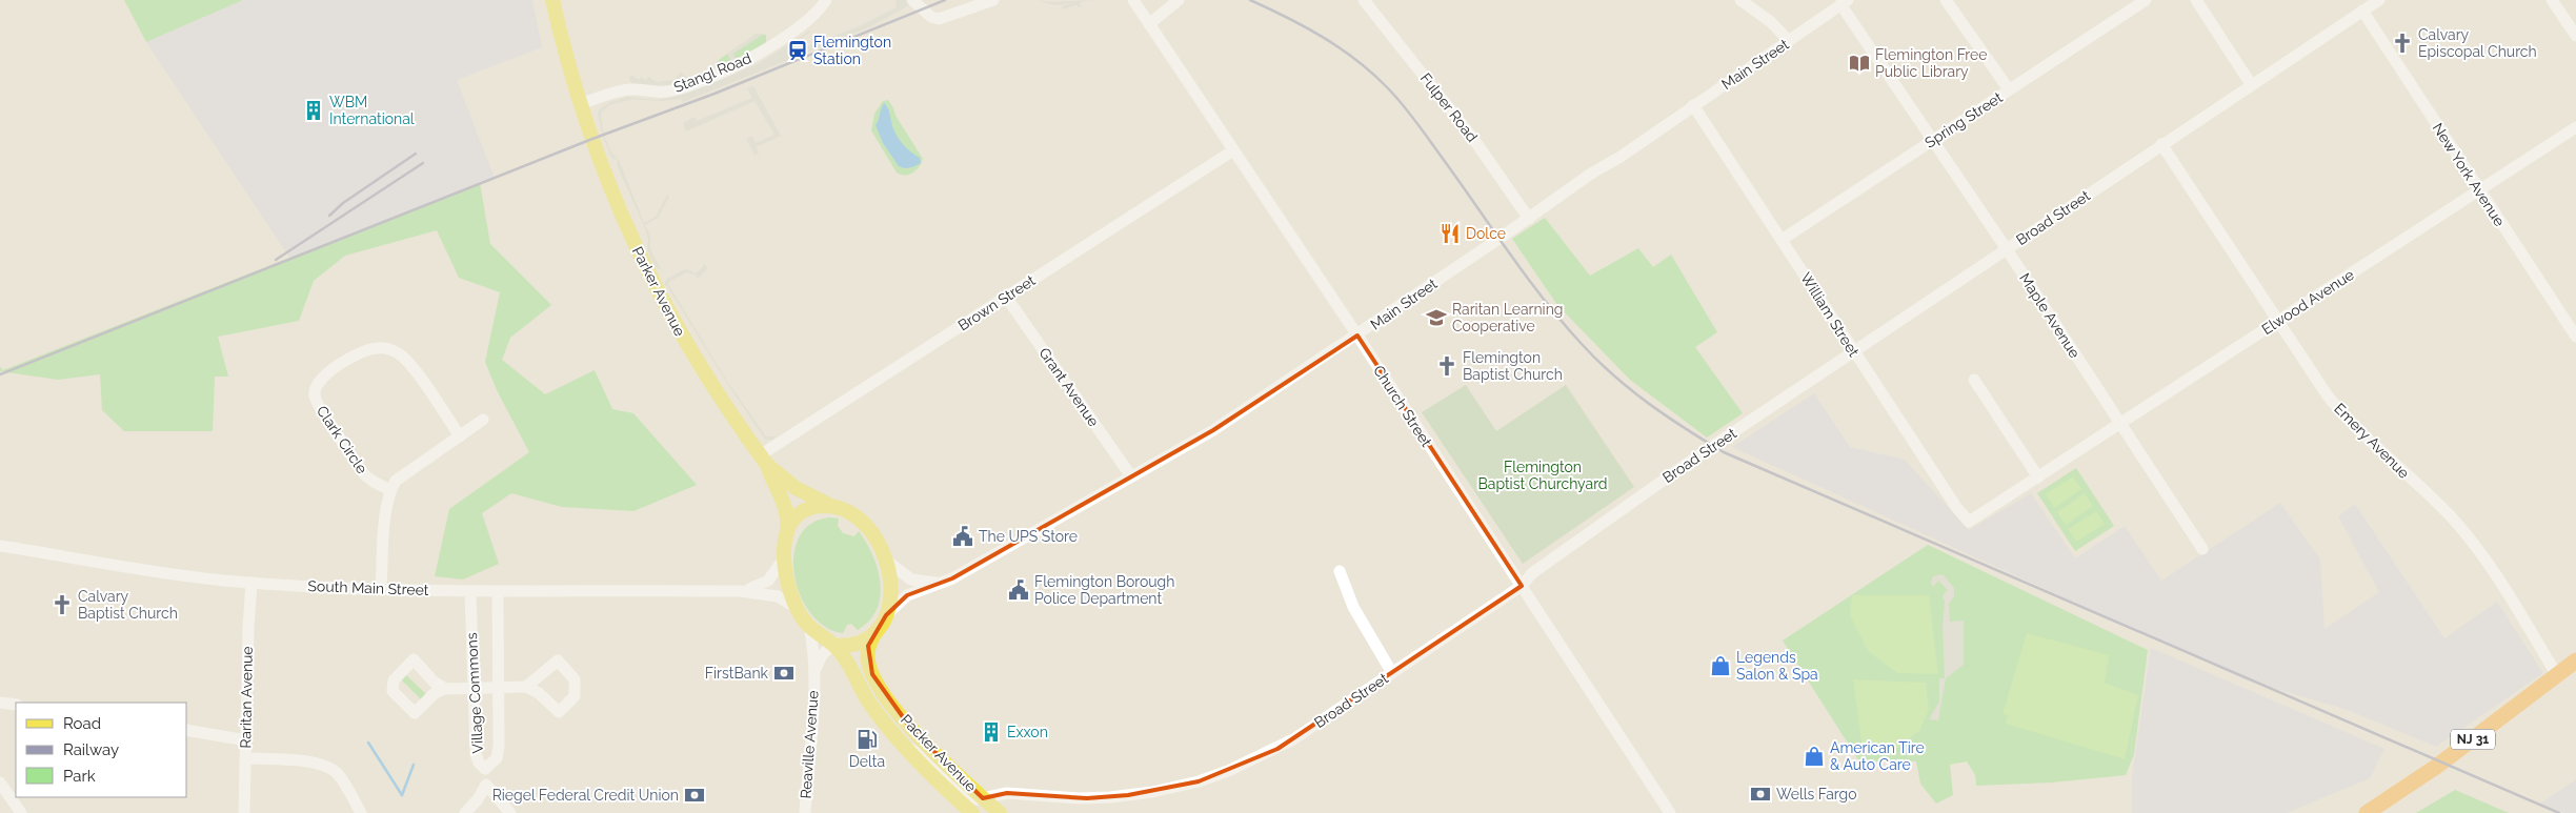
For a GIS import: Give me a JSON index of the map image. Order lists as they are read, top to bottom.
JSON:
{
  "streets": {
    "highway": ["NJ 31"],
    "main road": ["Parker Avenue", "Packer Avenue"],
    "street": [
      "Main Street",
      "Stangl Road",
      "Fulper Road",
      "Spring Street",
      "New York Avenue",
      "Broad Street",
      "Elwood Avenue",
      "Brown Street",
      "William Street",
      "Maple Avenue",
      "Grant Avenue",
      "Church Street",
      "Clark Circle",
      "Emery Avenue",
      "South Main Street",
      "Village Commons",
      "Raritan Avenue",
      "Reaville Avenue"
    ]
  },
  "crossings": [
    ["Main Street", "Fulper Road"],
    ["Main Street", "Parker Avenue"],
    ["Main Street", "William Street"],
    ["Main Street", "Maple Avenue"],
    ["Main Street", "Grant Avenue"],
    ["Main Street", "Church Street"],
    ["Main Street", "South Main Street"],
    ["Main Street", "Reaville Avenue"],
    ["Main Street", "Packer Avenue"],
    ["Stangl Road", "Parker Avenue"],
    ["Spring Street", "William Street"],
    ["Spring Street", "Maple Avenue"],
    ["New York Avenue", "Broad Street"],
    ["New York Avenue", "Elwood Avenue"],
    ["Broad Street", "William Street"],
    ["Broad Street", "Maple Avenue"],
    ["Broad Street", "Church Street"],
    ["Broad Street", "Emery Avenue"],
    ["Broad Street", "Packer Avenue"],
    ["Parker Avenue", "Brown Street"],
    ["Parker Avenue", "South Main Street"],
    ["Parker Avenue", "Reaville Avenue"],
    ["Parker Avenue", "Packer Avenue"],
    ["Elwood Avenue", "William Street"],
    ["Elwood Avenue", "Maple Avenue"],
    ["Elwood Avenue", "Emery Avenue"],
    ["Brown Street", "Grant Avenue"],
    ["Brown Street", "Church Street"],
    ["Emery Avenue", "NJ 31"],
    ["South Main Street", "Village Commons"],
    ["South Main Street", "Raritan Avenue"],
    ["South Main Street", "Reaville Avenue"],
    ["South Main Street", "Packer Avenue"],
    ["Reaville Avenue", "Packer Avenue"]
  ],
  "parks": ["Flemington Baptist Churchyard"],
  "places": {
    "church": ["Calvary Episcopal Church", "Flemington Baptist Church", "Calvary Baptist Church"],
    "station": ["Flemington Station"],
    "library": ["Flemington Free Public Library"],
    "building": ["WBM International", "Exxon"],
    "restaurant": ["Dolce"],
    "school or university": ["Raritan Learning Cooperative"],
    "public building": ["The UPS Store", "Flemington Borough Police Department"],
    "shop": ["Legends Salon & Spa", "American Tire & Auto Care"],
    "bank": ["FirstBank", "Wells Fargo", "Riegel Federal Credit Union"],
    "fuel station": ["Delta"]
  },
  "legend": ["Road", "Railway", "Park"]
}
